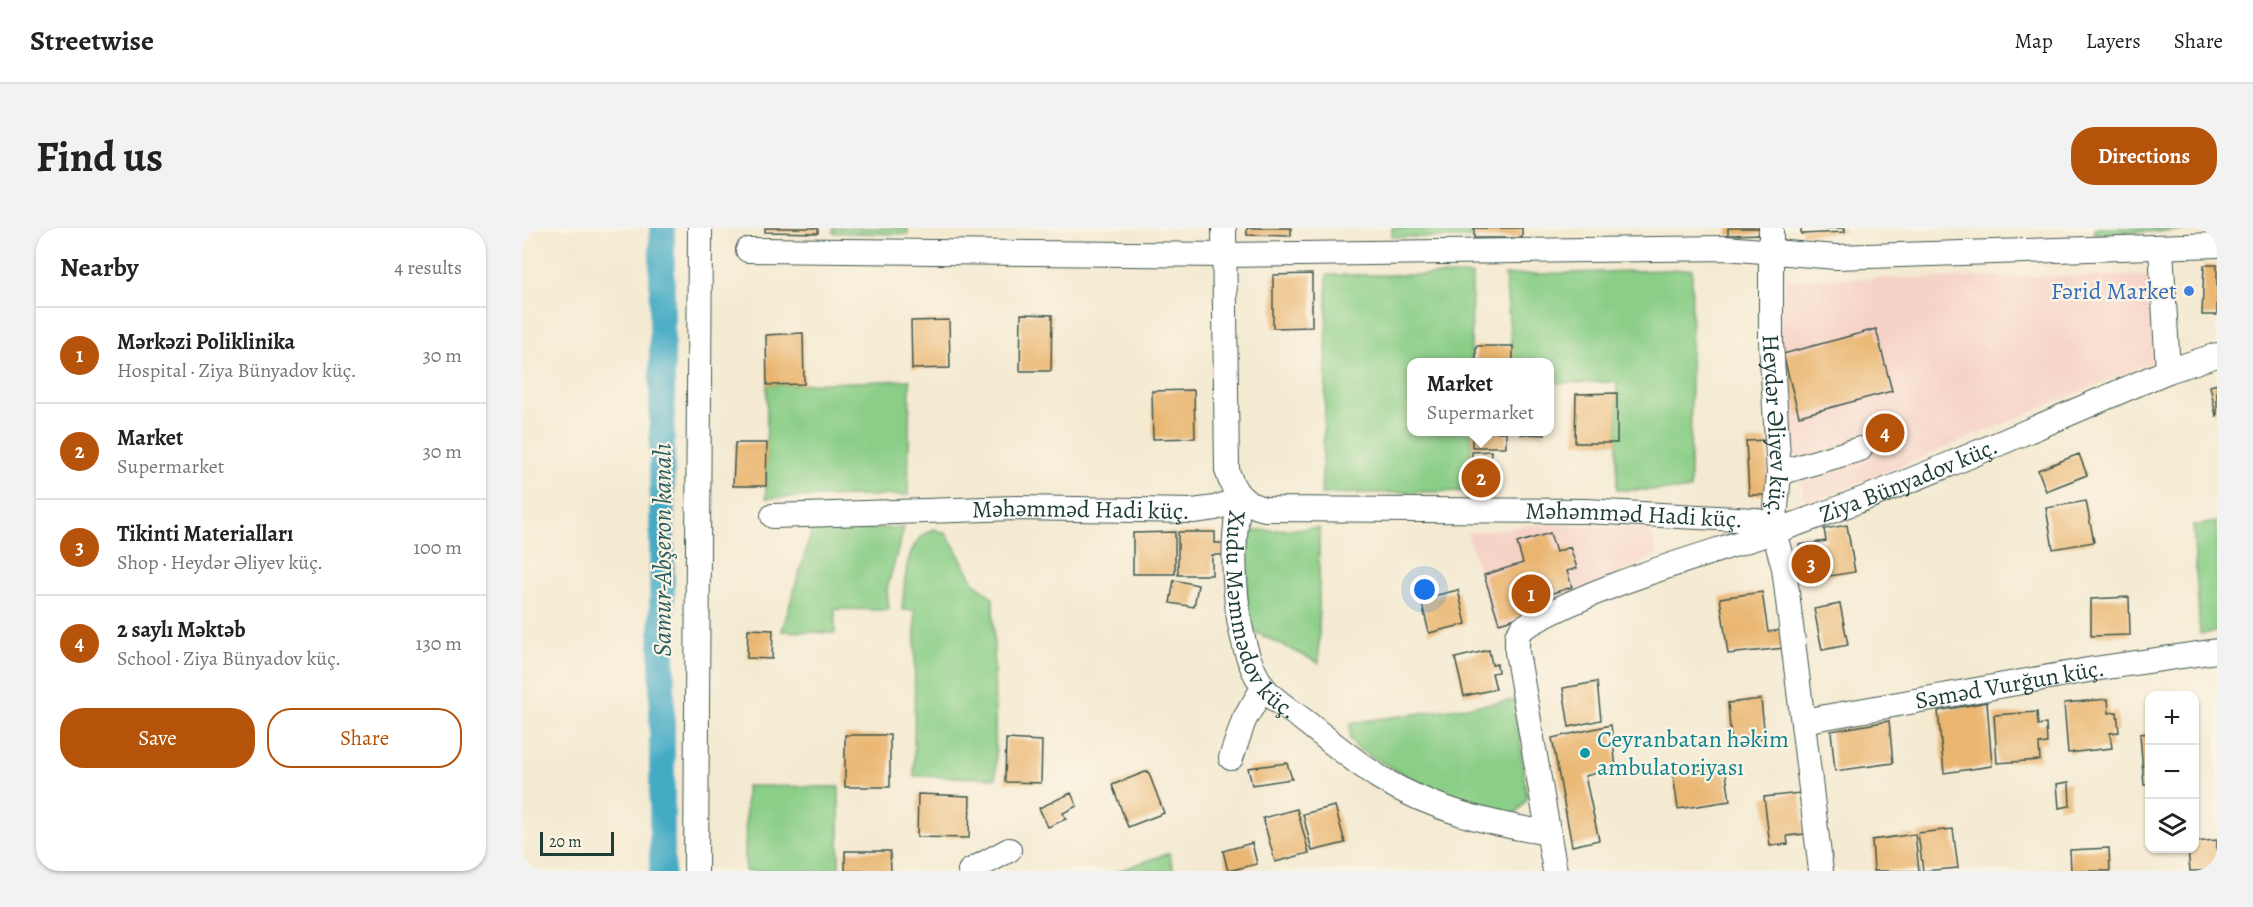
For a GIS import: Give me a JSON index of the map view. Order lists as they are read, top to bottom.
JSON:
{
  "streets": {
    "street": [
      "Heydər Əliyev küç.",
      "Ziya Bünyadov küç.",
      "Məhəmməd Hadi küç.",
      "Xudu Məmmədov küç.",
      "Səməd Vurğun küç."
    ]
  },
  "crossings": [
    ["Heydər Əliyev küç.", "Ziya Bünyadov küç."],
    ["Heydər Əliyev küç.", "Məhəmməd Hadi küç."],
    ["Heydər Əliyev küç.", "Səməd Vurğun küç."],
    ["Ziya Bünyadov küç.", "Məhəmməd Hadi küç."],
    ["Ziya Bünyadov küç.", "Xudu Məmmədov küç."],
    ["Məhəmməd Hadi küç.", "Xudu Məmmədov küç."]
  ],
  "water": ["Samur-Abşeron kanalı"],
  "places": ["Fərid Market", "Ceyranbatan həkim ambulatoriyası"],
  "scale_bar": "20 m",
  "page": {
    "header": "Streetwise",
    "nav": ["Map", "Layers", "Share"],
    "buttons": [
      "Directions",
      ["Save", "Share"]
    ],
    "title": "Find us",
    "heading": ["Nearby", "4 results"],
    "list": [
      {
        "mark": "1",
        "name": "Mərkəzi Poliklinika",
        "note": "Hospital · Ziya Bünyadov küç.",
        "value": "30 m"
      },
      {
        "mark": "2",
        "name": "Market",
        "note": "Supermarket",
        "value": "30 m"
      },
      {
        "mark": "3",
        "name": "Tikinti Materialları",
        "note": "Shop · Heydər Əliyev küç.",
        "value": "100 m"
      },
      {
        "mark": "4",
        "name": "2 saylı Məktəb",
        "note": "School · Ziya Bünyadov küç.",
        "value": "130 m"
      }
    ],
    "popup": ["Market", "Supermarket"],
    "pins": [
      "4",
      "2",
      "3",
      "1"
    ],
    "map_buttons": ["+", "−"],
    "scale": "20 m"
  }
}
